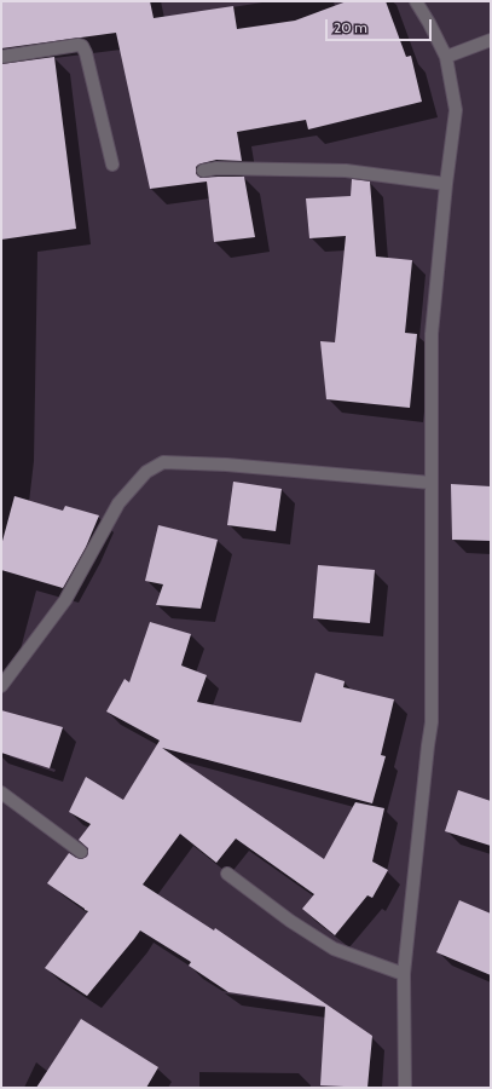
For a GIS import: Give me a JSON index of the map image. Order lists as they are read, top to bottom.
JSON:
{
  "scale_bar": "20 m"
}
